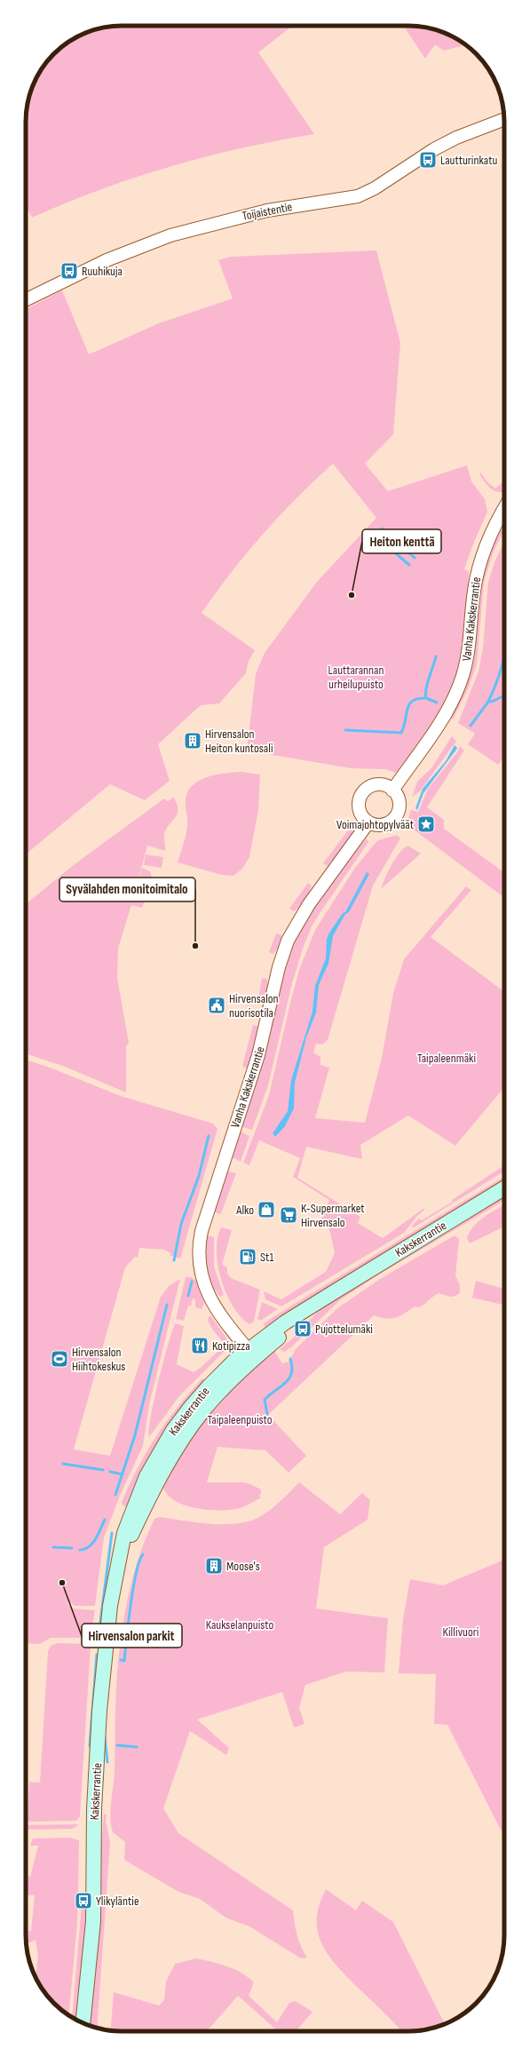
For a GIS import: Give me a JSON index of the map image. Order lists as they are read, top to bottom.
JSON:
{
  "streets": {
    "main road": ["Kakskerrantie"],
    "street": ["Toijaistentie", "Vanha Kakskerrantie"]
  },
  "crossings": [
    ["Vanha Kakskerrantie", "Kakskerrantie"]
  ],
  "parks": [
    "Lauttarannan urheilupuisto",
    "Taipaleenmäki",
    "Taipaleenpuisto",
    "Kaukselanpuisto",
    "Killivuori"
  ],
  "places": {
    "bus stop": [
      "Lautturinkatu",
      "Ruuhikuja",
      "Pujottelumäki",
      "Ylikyläntie"
    ],
    "other": ["Heiton kenttä", "Syvälahden monitoimitalo", "Hirvensalon parkit"],
    "building": ["Hirvensalon Heiton kuntosali", "Moose's"],
    "place": ["Voimajohtopylväät"],
    "public building": ["Hirvensalon nuorisotila"],
    "shop": ["Alko"],
    "supermarket": ["K-Supermarket Hirvensalo"],
    "fuel station": ["St1"],
    "restaurant": ["Kotipizza"],
    "sports": ["Hirvensalon Hiihtokeskus"]
  }
}
